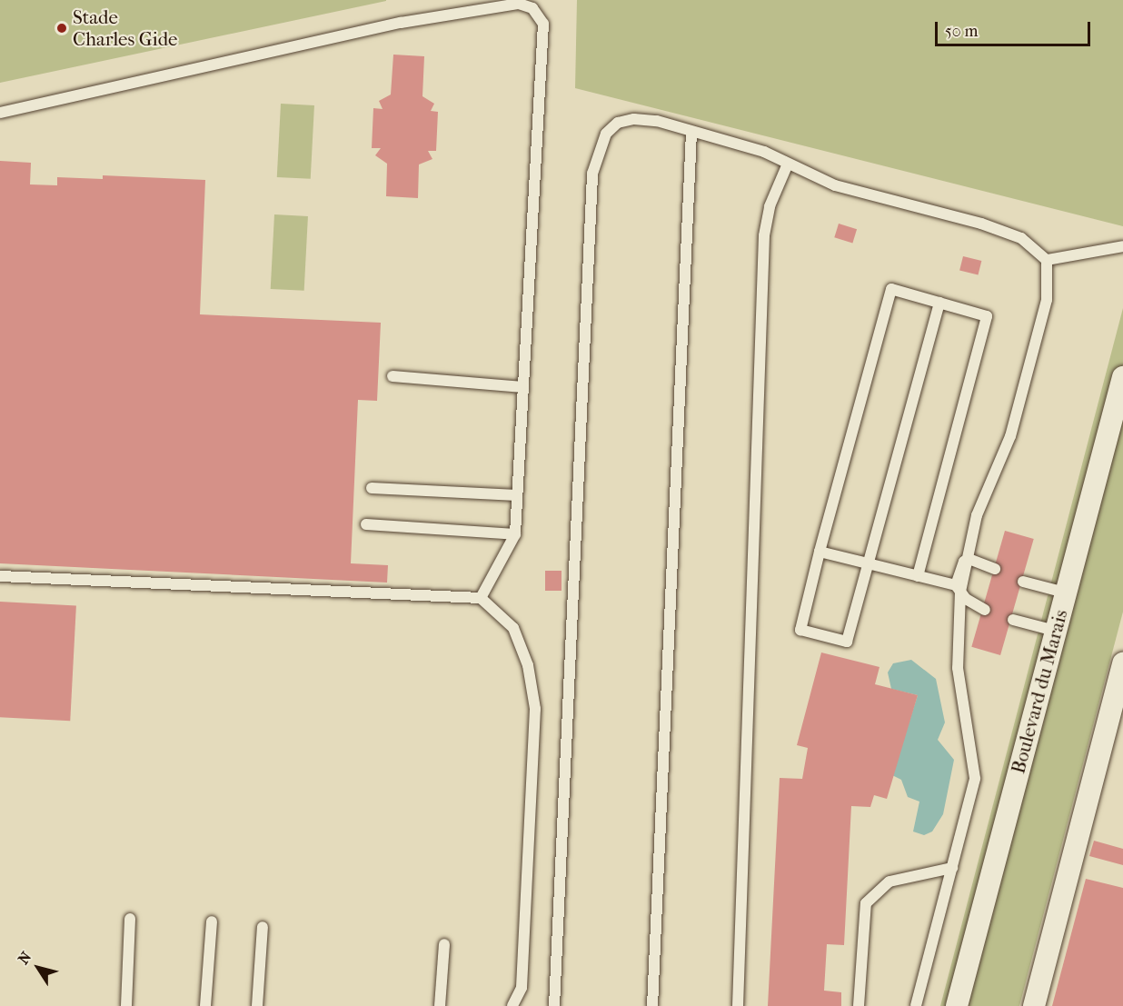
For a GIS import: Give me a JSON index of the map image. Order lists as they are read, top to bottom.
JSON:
{
  "streets": {
    "street": ["Boulevard du Marais"]
  },
  "places": ["Stade Charles Gide"],
  "scale_bar": "50 m",
  "north": "top left"
}
